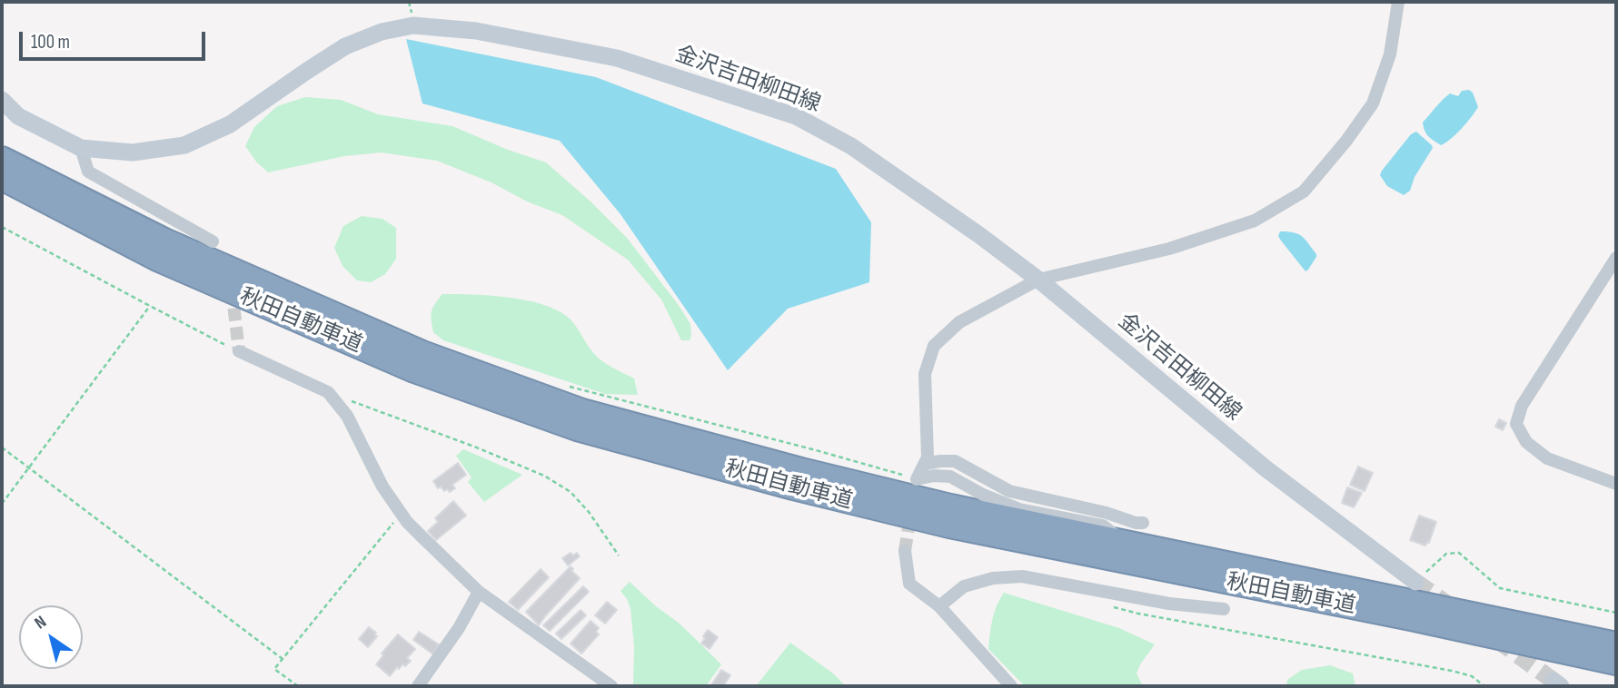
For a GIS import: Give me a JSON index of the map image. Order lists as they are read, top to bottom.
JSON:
{
  "streets": {
    "highway": ["秋田自動車道"],
    "main road": ["金沢吉田柳田線"]
  },
  "scale_bar": "100 m",
  "north": "top left"
}
